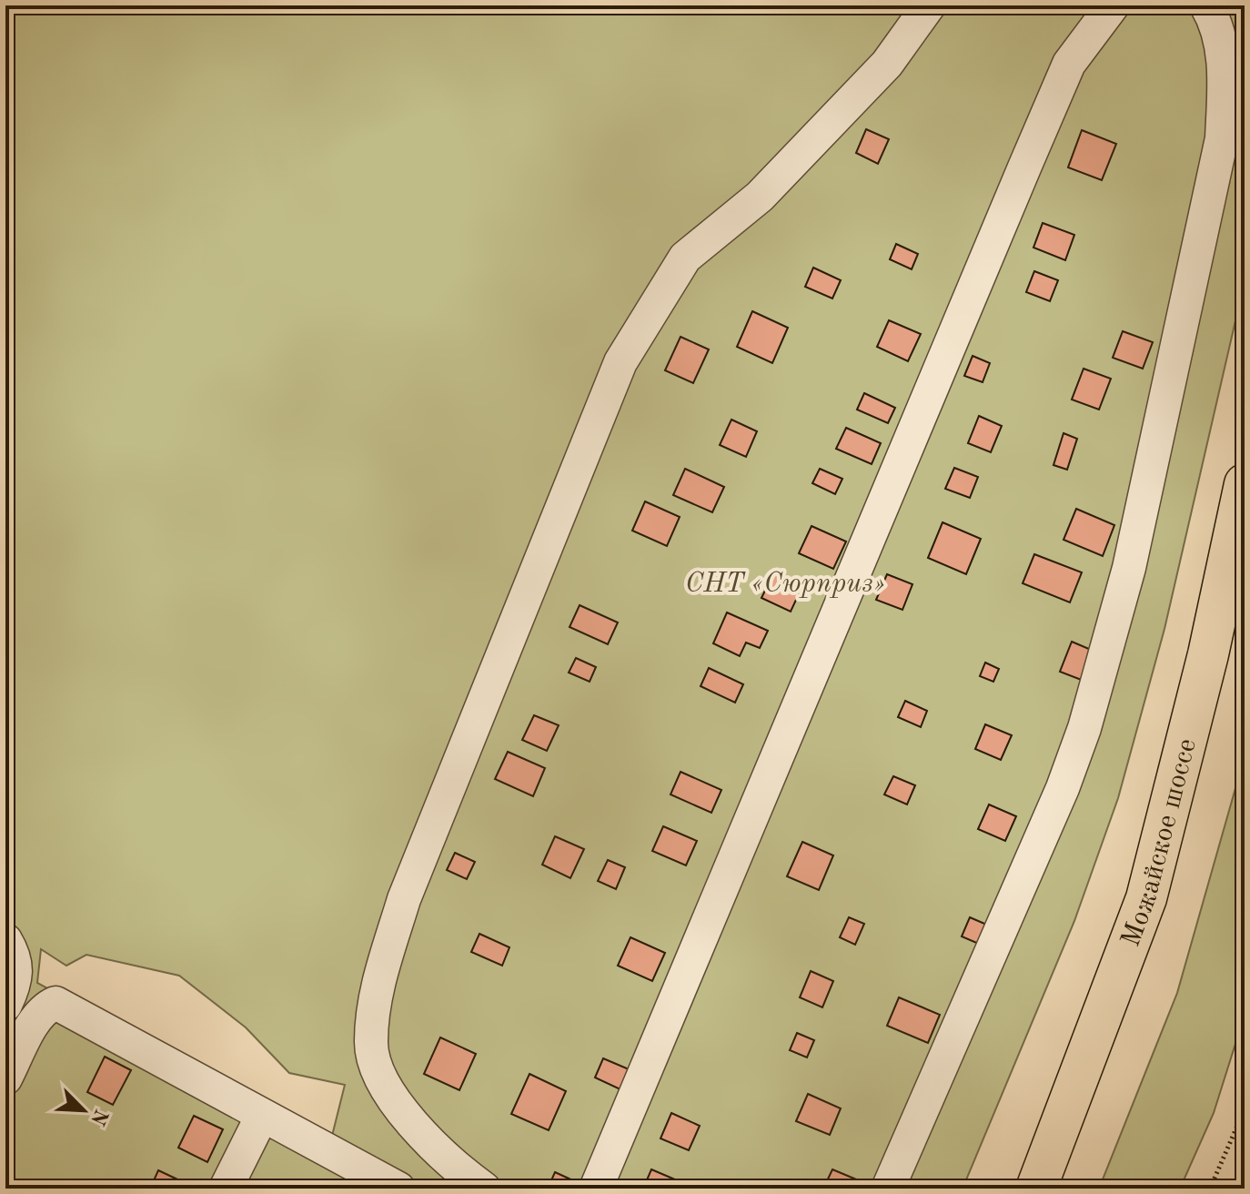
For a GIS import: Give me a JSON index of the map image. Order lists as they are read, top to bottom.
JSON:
{
  "streets": {
    "main road": ["Можайское шоссе"]
  },
  "parks": ["СНТ «Сюрприз»"],
  "north": "bottom right"
}
